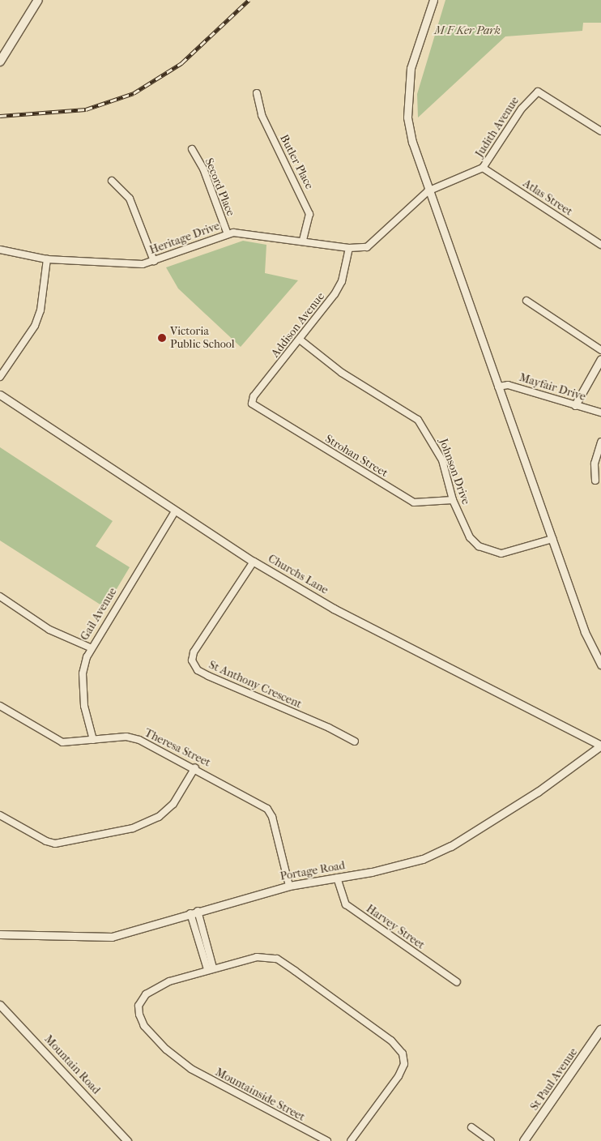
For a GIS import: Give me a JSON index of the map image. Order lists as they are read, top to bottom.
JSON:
{
  "streets": {
    "main road": ["St Paul Avenue"],
    "street": [
      "Judith Avenue",
      "Butler Place",
      "Secord Place",
      "Atlas Street",
      "Heritage Drive",
      "Addison Avenue",
      "Mayfair Drive",
      "Strohan Street",
      "Johnson Drive",
      "Churchs Lane",
      "Gail Avenue",
      "St Anthony Crescent",
      "Theresa Street",
      "Portage Road",
      "Harvey Street",
      "Mountain Road",
      "Mountainside Street"
    ]
  },
  "crossings": [
    ["Judith Avenue", "Atlas Street"],
    ["Judith Avenue", "Heritage Drive"],
    ["Butler Place", "Heritage Drive"],
    ["Secord Place", "Heritage Drive"],
    ["Heritage Drive", "Addison Avenue"],
    ["Addison Avenue", "Strohan Street"],
    ["Addison Avenue", "Johnson Drive"],
    ["Strohan Street", "Johnson Drive"],
    ["Churchs Lane", "Gail Avenue"],
    ["Churchs Lane", "St Anthony Crescent"],
    ["Churchs Lane", "Portage Road"],
    ["Gail Avenue", "Theresa Street"],
    ["Theresa Street", "Portage Road"],
    ["Portage Road", "Harvey Street"]
  ],
  "parks": ["M F Ker Park"],
  "places": ["Victoria Public School"]
}
